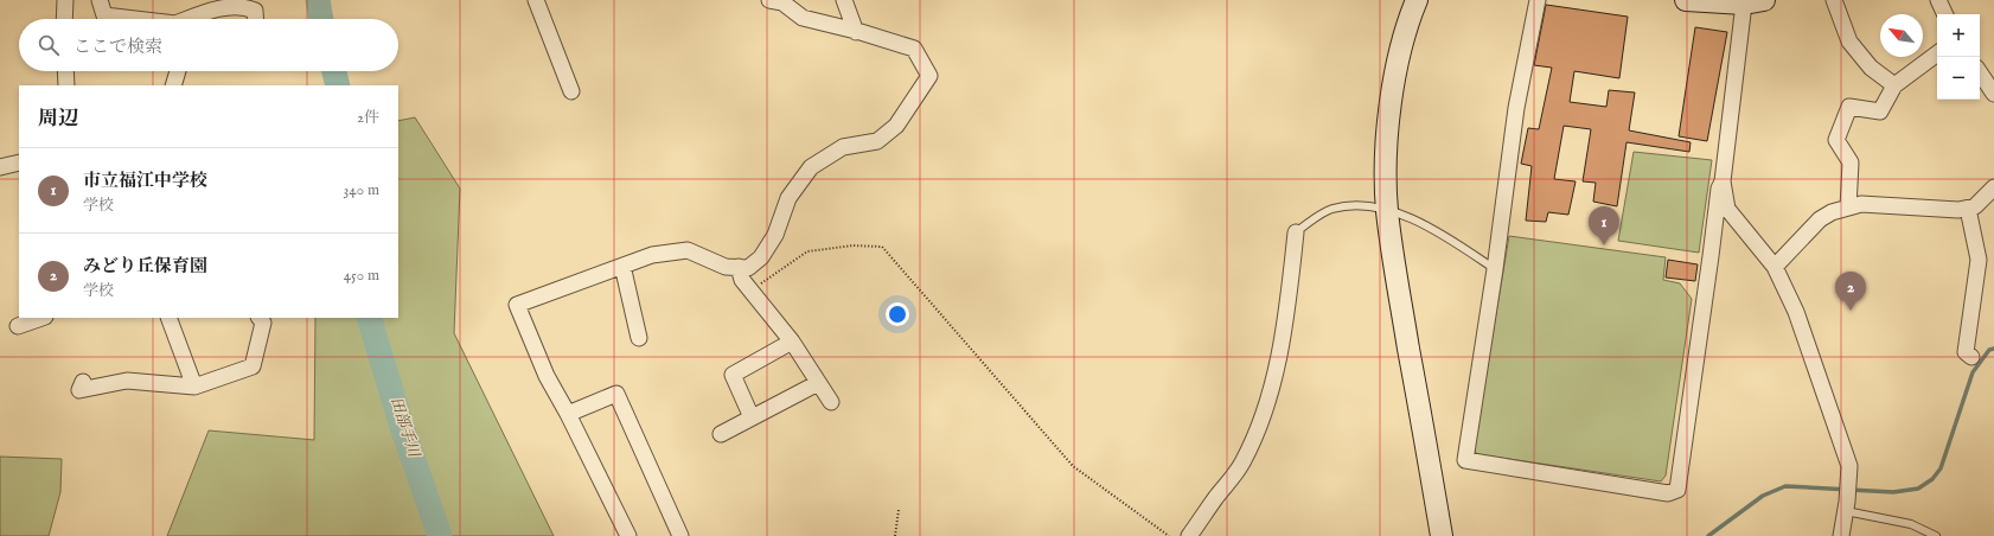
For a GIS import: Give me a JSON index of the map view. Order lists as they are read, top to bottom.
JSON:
{
  "water": ["田部手川"],
  "north": "top left",
  "page": {
    "map_buttons": ["+", "−"],
    "search": "ここで検索",
    "heading": ["周辺", "2件"],
    "list": [
      {
        "mark": "1",
        "name": "市立福江中学校",
        "note": "学校",
        "value": "340 m"
      },
      {
        "mark": "2",
        "name": "みどり丘保育園",
        "note": "学校",
        "value": "450 m"
      }
    ],
    "pins": ["1", "2"]
  }
}
